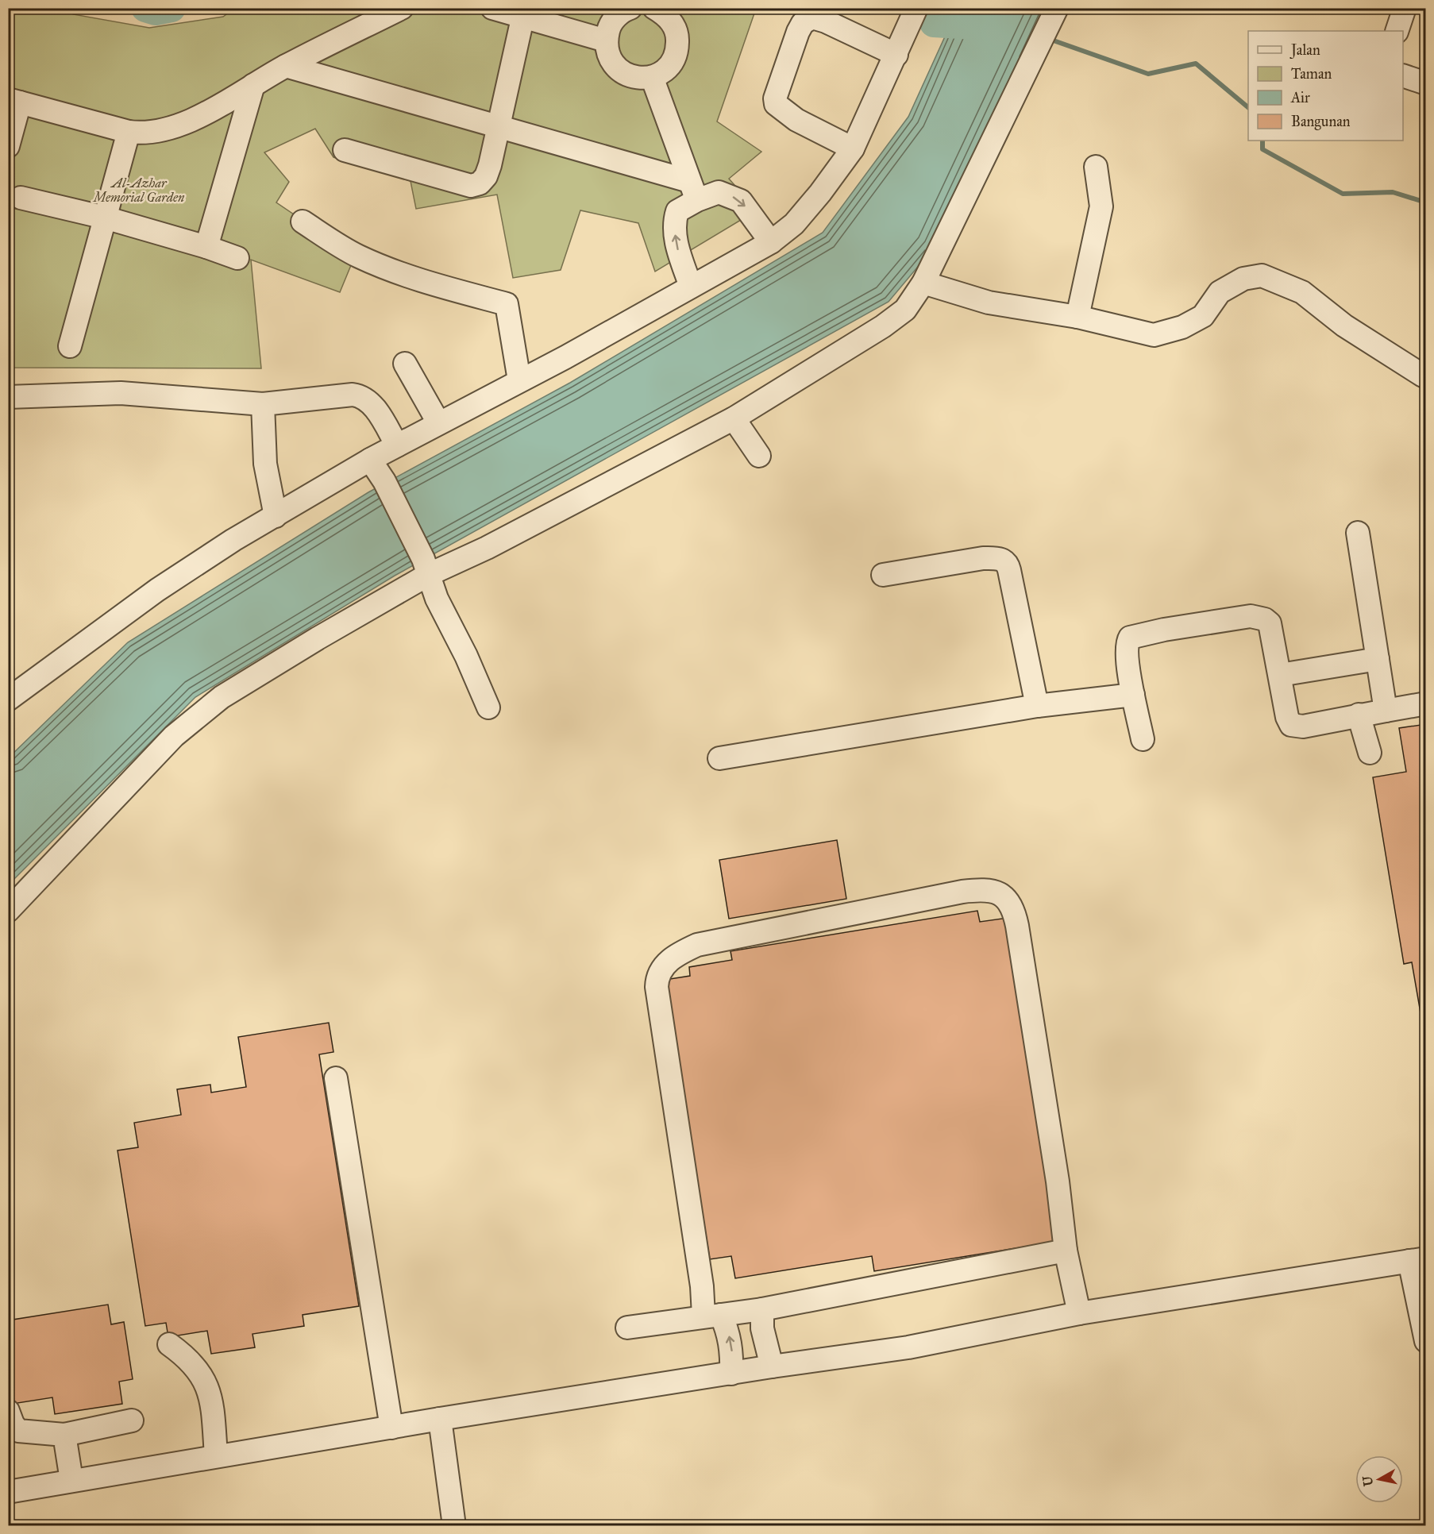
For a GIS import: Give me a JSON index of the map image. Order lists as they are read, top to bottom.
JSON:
{
  "parks": ["Al-Azhar Memorial Garden"],
  "legend": [
    "Jalan",
    "Taman",
    "Air",
    "Bangunan"
  ],
  "north": "left"
}
